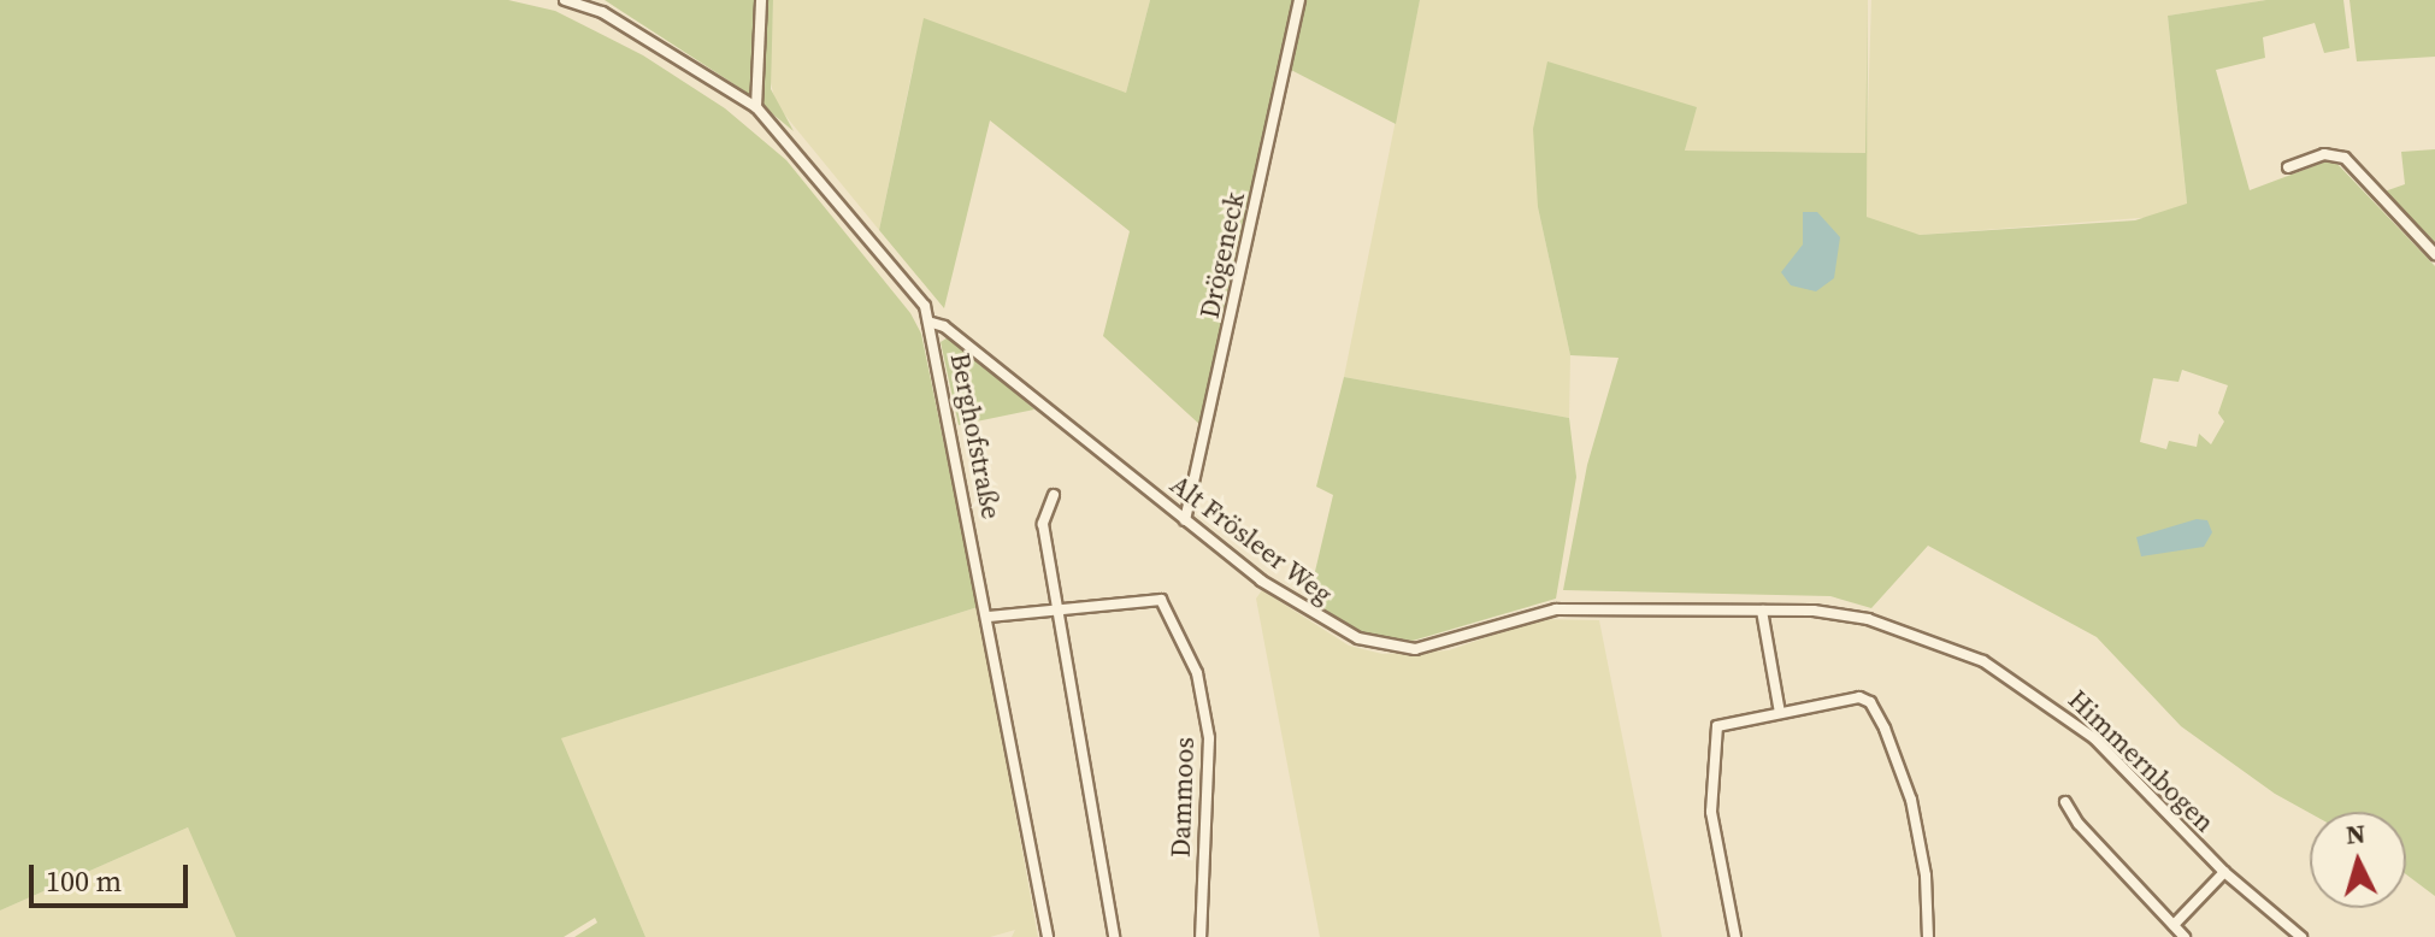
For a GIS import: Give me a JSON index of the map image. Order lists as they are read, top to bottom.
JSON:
{
  "streets": {
    "street": [
      "Drögeneck",
      "Berghofstraße",
      "Alt Frösleer Weg",
      "Himmernbogen",
      "Dammoos"
    ]
  },
  "crossings": [
    ["Drögeneck", "Alt Frösleer Weg"],
    ["Berghofstraße", "Alt Frösleer Weg"],
    ["Berghofstraße", "Dammoos"],
    ["Alt Frösleer Weg", "Himmernbogen"]
  ],
  "scale_bar": "100 m",
  "north": "top"
}
